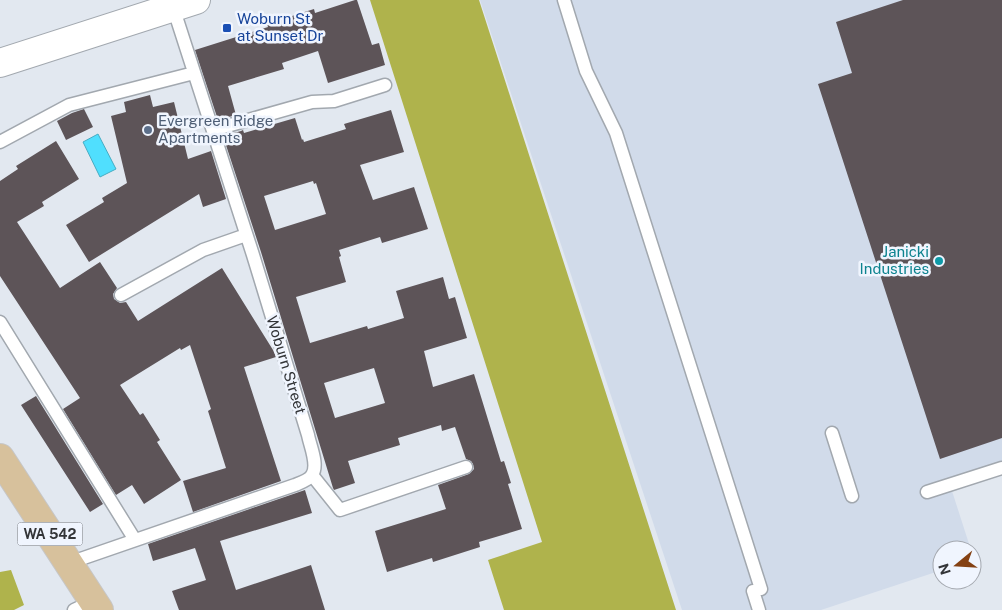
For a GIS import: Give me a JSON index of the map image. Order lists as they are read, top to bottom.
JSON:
{
  "streets": {
    "main road": ["Woburn Street", "WA 542"]
  },
  "places": {
    "transit": ["Woburn St at Sunset Dr"],
    "other": ["Evergreen Ridge Apartments", "Janicki Industries"]
  },
  "north": "left"
}
